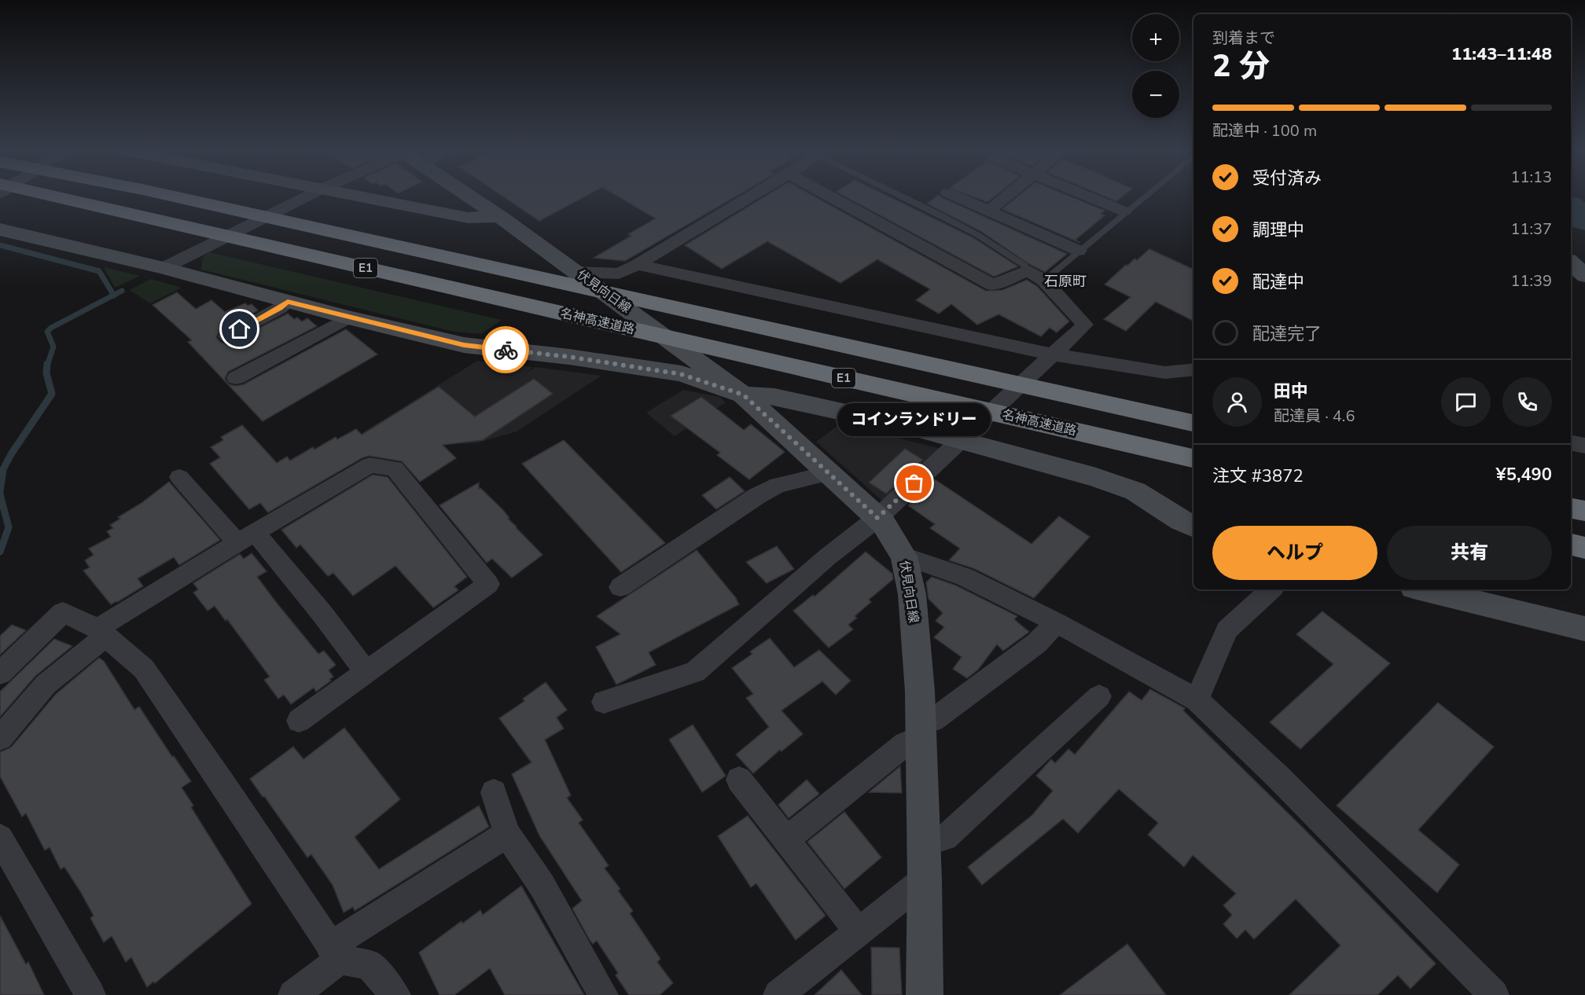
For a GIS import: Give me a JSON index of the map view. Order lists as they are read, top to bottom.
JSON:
{
  "streets": {
    "highway": ["E1", "名神高速道路"],
    "street": ["伏見向日線"]
  },
  "districts": ["石原町"],
  "places": ["コインランドリー"],
  "page": {
    "map_buttons": ["+", "−"],
    "heading": ["2 分", "到着まで", "11:43–11:48"],
    "panel": [
      "田中",
      "配達員 · 4.6",
      "注文 #3872",
      "¥5,490"
    ],
    "bar": "配達中 · 100 m",
    "list": [
      ["受付済み", "11:13"],
      ["調理中", "11:37"],
      ["配達中", "11:39"],
      "配達完了"
    ],
    "bubble": "コインランドリー",
    "buttons": ["ヘルプ", "共有"]
  }
}
